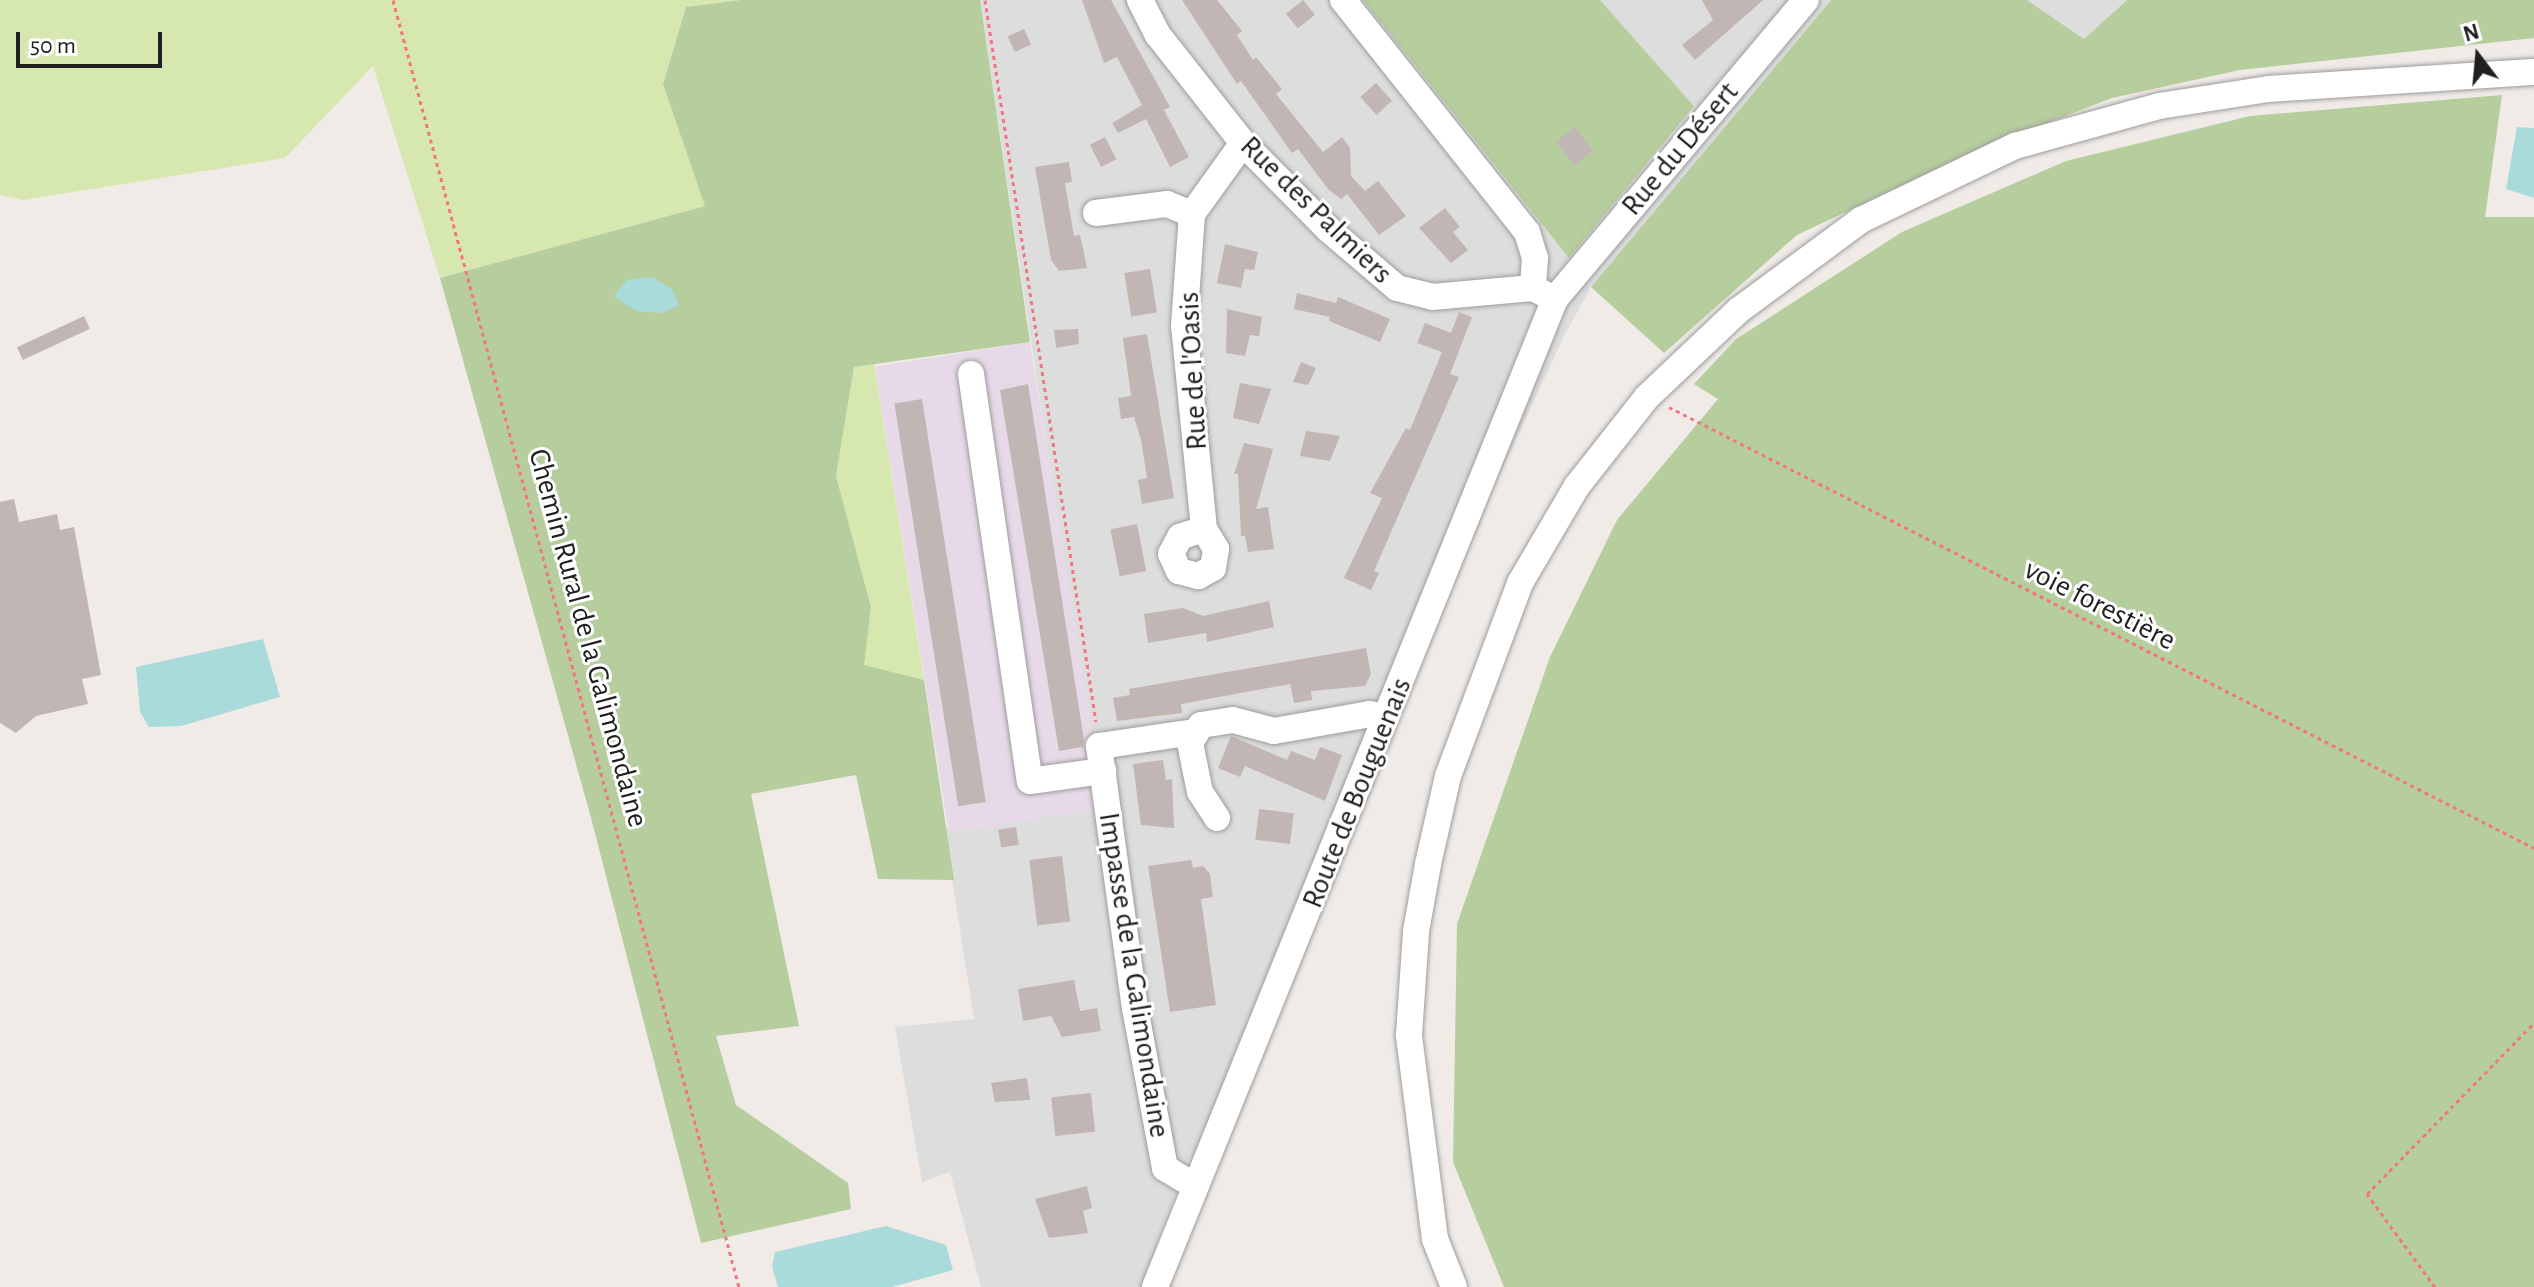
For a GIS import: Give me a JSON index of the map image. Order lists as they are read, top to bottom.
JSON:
{
  "streets": {
    "street": [
      "Rue du Désert",
      "Rue des Palmiers",
      "Rue de l'Oasis",
      "Route de Bouguenais",
      "Impasse de la Galimondaine"
    ],
    "path": ["voie forestière", "Chemin Rural de la Galimondaine"]
  },
  "crossings": [
    ["Rue du Désert", "Rue des Palmiers"],
    ["Rue du Désert", "Route de Bouguenais"],
    ["Rue des Palmiers", "Route de Bouguenais"],
    ["Route de Bouguenais", "Impasse de la Galimondaine"]
  ],
  "scale_bar": "50 m",
  "north": "top"
}
